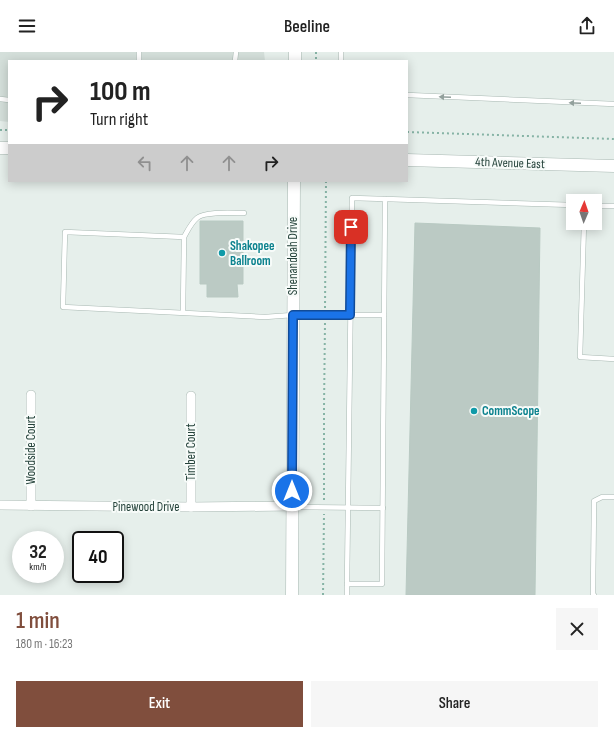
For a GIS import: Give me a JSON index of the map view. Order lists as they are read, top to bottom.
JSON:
{
  "streets": {
    "street": [
      "4th Avenue East",
      "Shenandoah Drive",
      "Woodside Court",
      "Timber Court",
      "Pinewood Drive"
    ]
  },
  "crossings": [
    ["Shenandoah Drive", "Pinewood Drive"],
    ["Woodside Court", "Pinewood Drive"],
    ["Timber Court", "Pinewood Drive"]
  ],
  "places": ["Shakopee Ballroom", "CommScope"],
  "north": "top",
  "page": {
    "header": "Beeline",
    "turn": ["100 m", "Turn right"],
    "speed": "32 km/h",
    "limit": "40",
    "heading": ["1 min", "180 m · 16:23"],
    "buttons": ["Exit", "Share"]
  }
}
